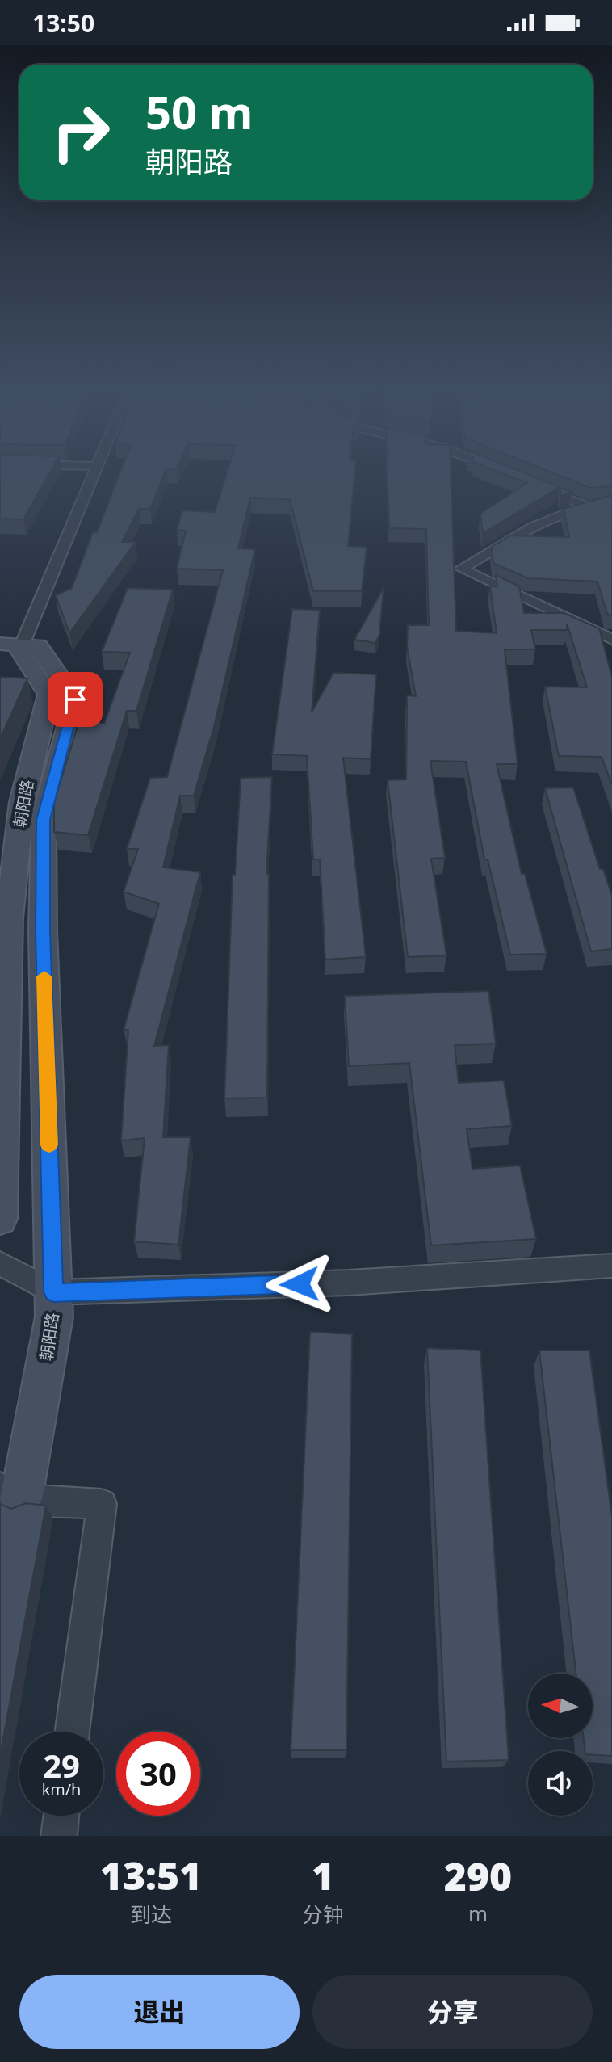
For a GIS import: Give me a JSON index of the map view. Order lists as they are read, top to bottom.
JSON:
{
  "streets": {
    "street": ["朝阳路"]
  },
  "north": "left",
  "page": {
    "status": "13:50",
    "turn": ["50 m", "朝阳路"],
    "speed": "29 km/h",
    "limit": "30",
    "eta": [
      "13:51",
      "到达",
      "1",
      "分钟",
      "290",
      "m"
    ],
    "buttons": ["退出", "分享"]
  }
}
